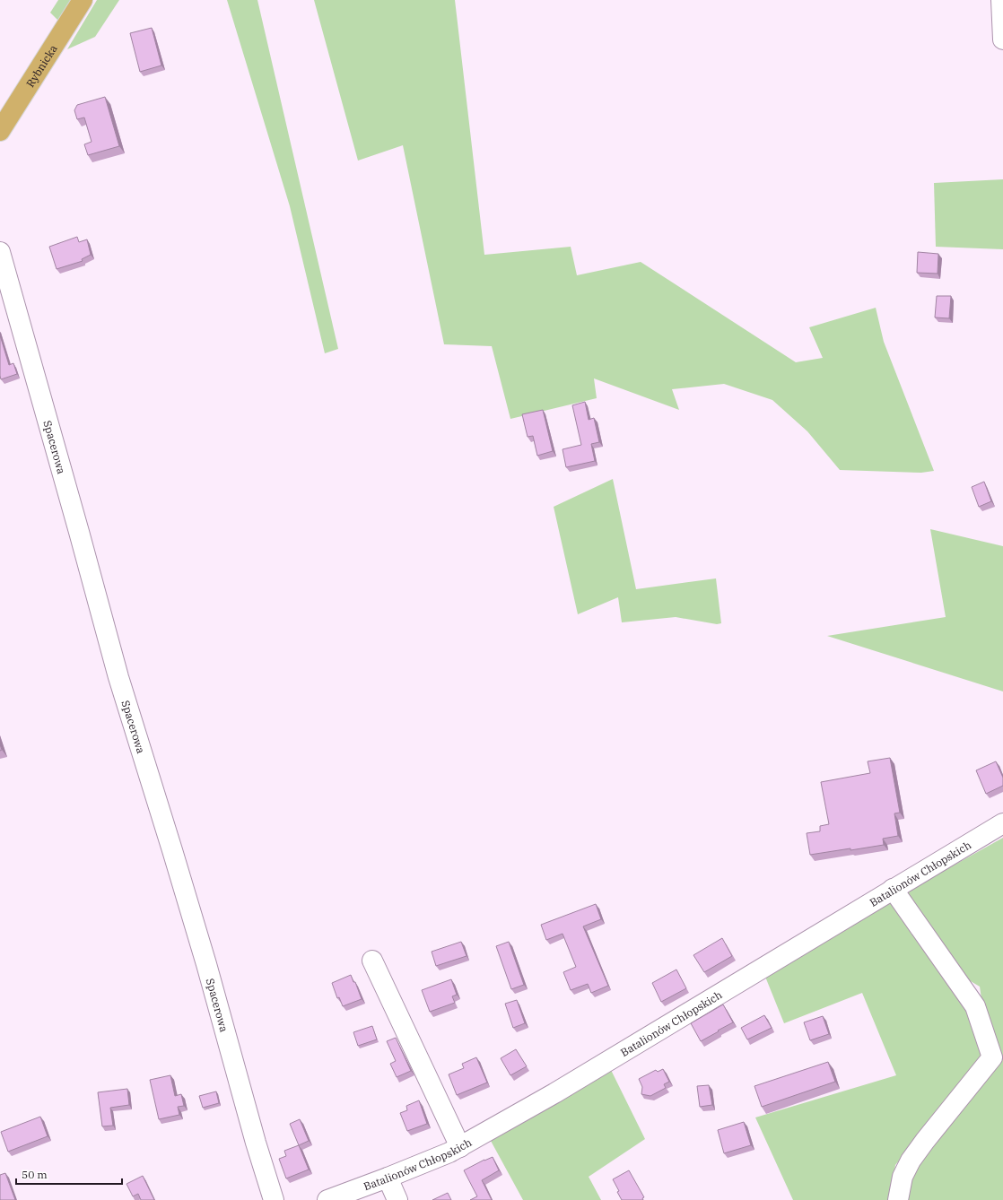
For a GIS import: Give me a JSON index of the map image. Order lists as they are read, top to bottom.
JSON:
{
  "streets": {
    "main road": ["Rybnicka"],
    "street": ["Spacerowa", "Batalionów Chłopskich"]
  },
  "scale_bar": "50 m"
}
